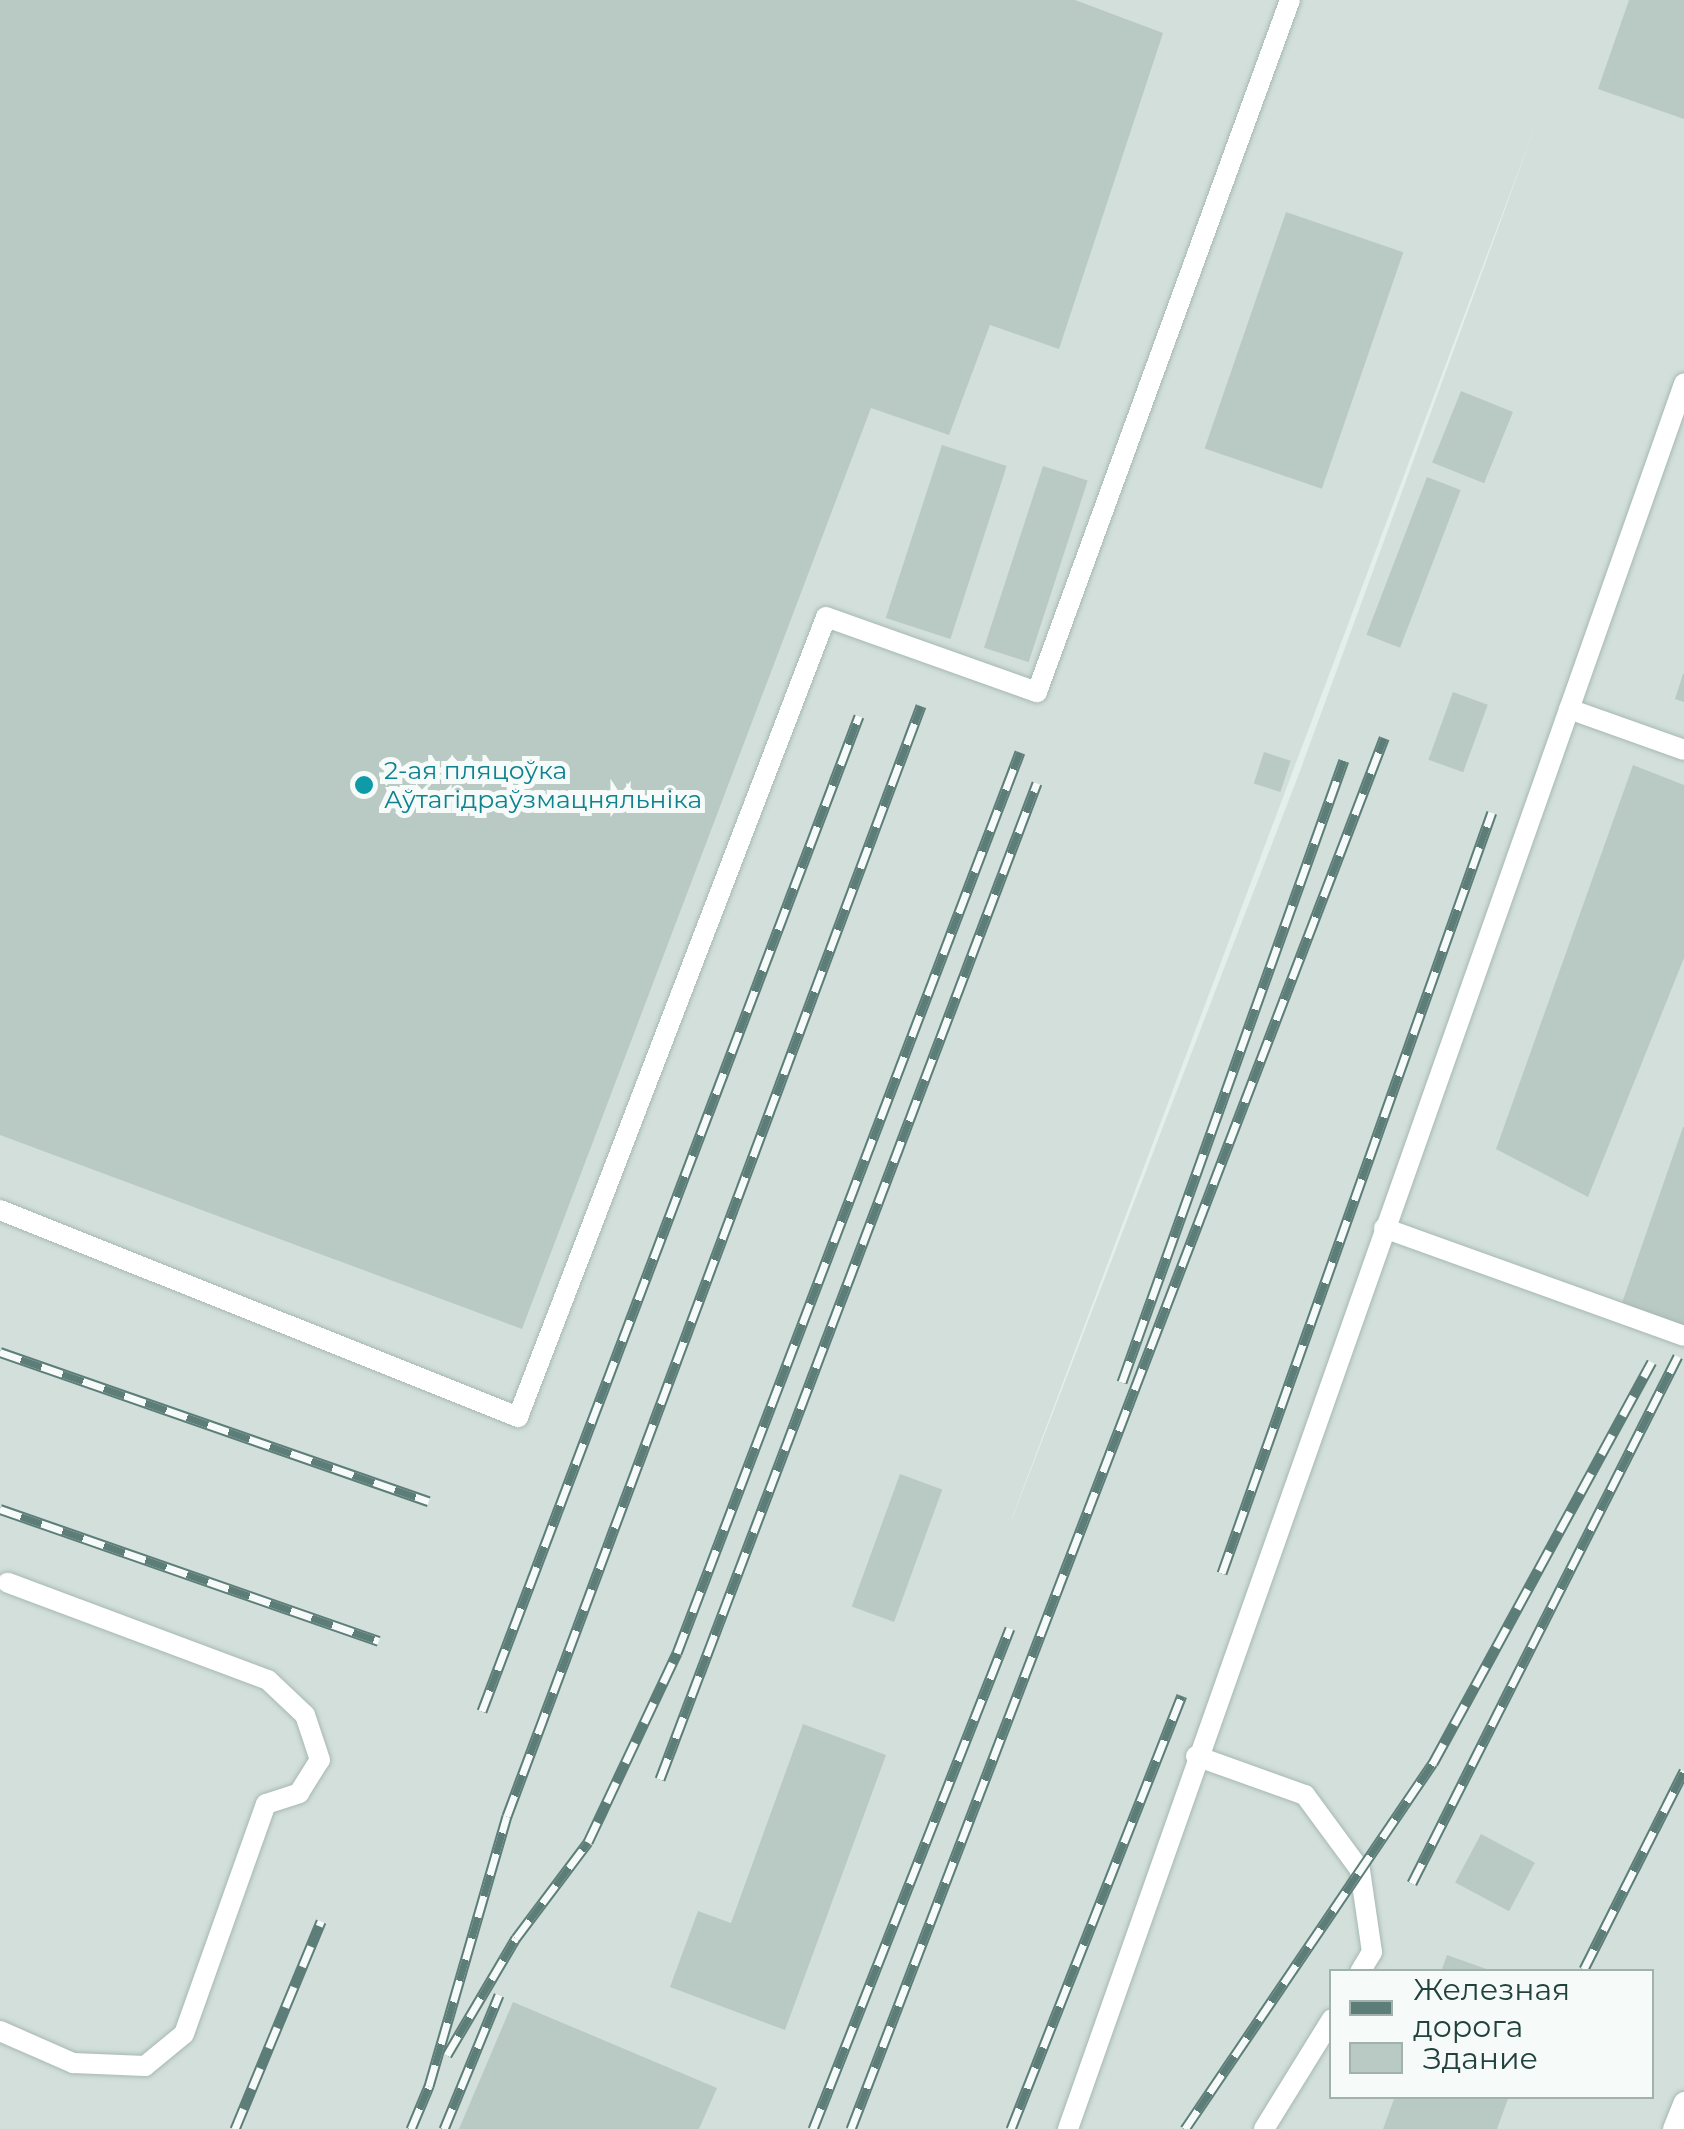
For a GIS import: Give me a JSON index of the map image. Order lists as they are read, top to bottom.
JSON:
{
  "places": ["2-ая пляцоўка Аўтагідраўзмацняльніка"],
  "legend": ["Железная дорога", "Здание"]
}
